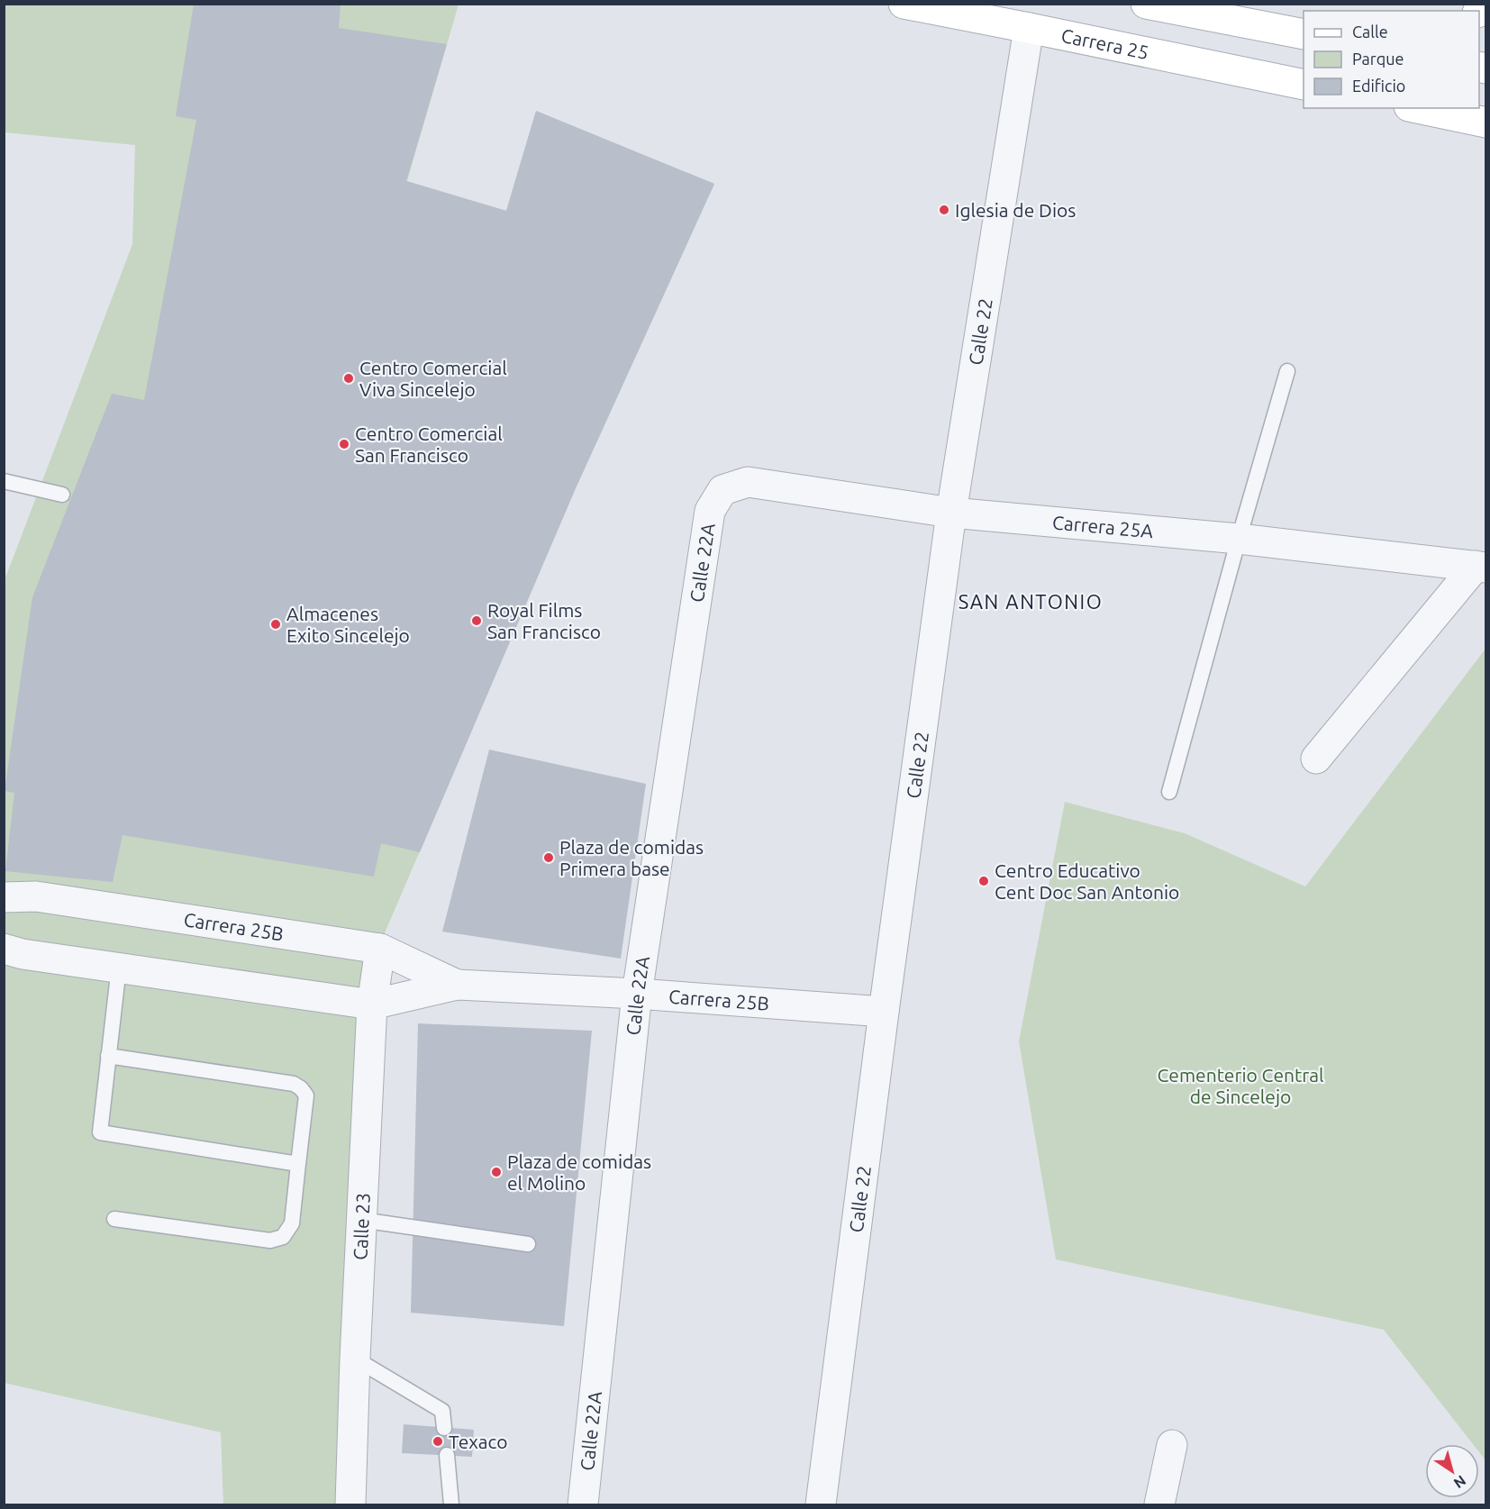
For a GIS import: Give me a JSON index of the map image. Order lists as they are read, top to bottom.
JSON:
{
  "streets": {
    "main road": ["Carrera 25"],
    "street": [
      "Calle 22",
      "Carrera 25A",
      "Calle 22A",
      "Carrera 25B",
      "Calle 23"
    ]
  },
  "crossings": [
    ["Carrera 25", "Calle 22"],
    ["Calle 22", "Carrera 25A"],
    ["Calle 22", "Carrera 25B"],
    ["Carrera 25A", "Calle 22A"],
    ["Calle 22A", "Carrera 25B"],
    ["Carrera 25B", "Calle 23"]
  ],
  "districts": ["SAN ANTONIO"],
  "parks": ["Cementerio Central de Sincelejo"],
  "places": [
    "Iglesia de Dios",
    "Centro Comercial Viva Sincelejo",
    "Centro Comercial San Francisco",
    "Royal Films San Francisco",
    "Almacenes Exito Sincelejo",
    "Plaza de comidas Primera base",
    "Centro Educativo Cent Doc San Antonio",
    "Plaza de comidas el Molino",
    "Texaco"
  ],
  "legend": ["Calle", "Parque", "Edificio"],
  "north": "bottom right"
}
